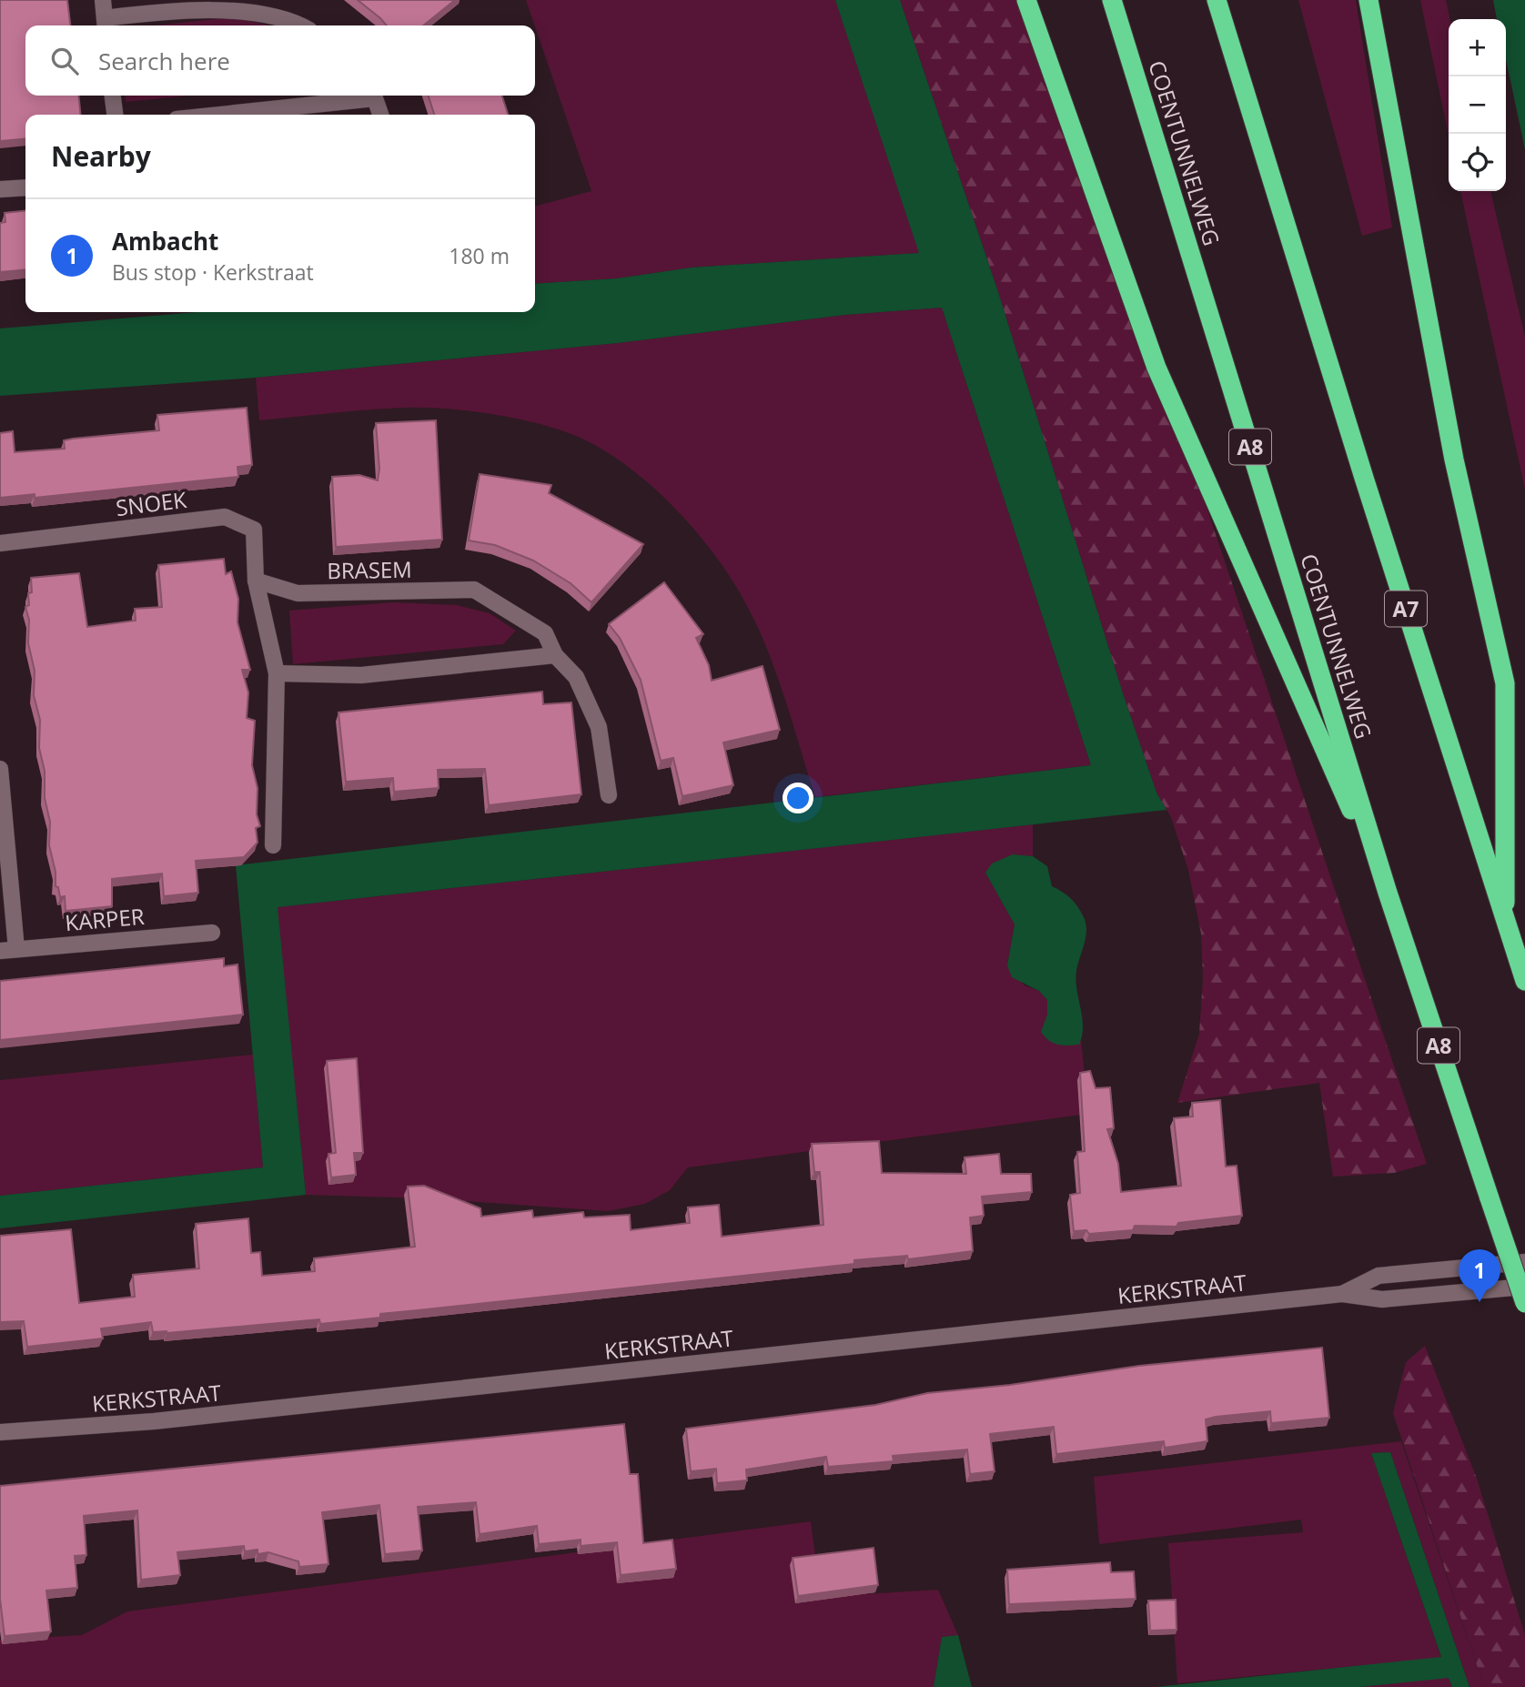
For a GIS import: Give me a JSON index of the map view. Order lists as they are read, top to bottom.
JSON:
{
  "streets": {
    "highway": ["COENTUNNELWEG", "A8", "A7"],
    "street": [
      "SNOEK",
      "BRASEM",
      "KARPER",
      "KERKSTRAAT"
    ]
  },
  "crossings": [
    ["COENTUNNELWEG", "A8"],
    ["SNOEK", "BRASEM"]
  ],
  "page": {
    "map_buttons": ["+", "−"],
    "search": "Search here",
    "heading": "Nearby",
    "list": [
      {
        "mark": "1",
        "name": "Ambacht",
        "note": "Bus stop · Kerkstraat",
        "value": "180 m"
      }
    ],
    "pins": "1"
  }
}
